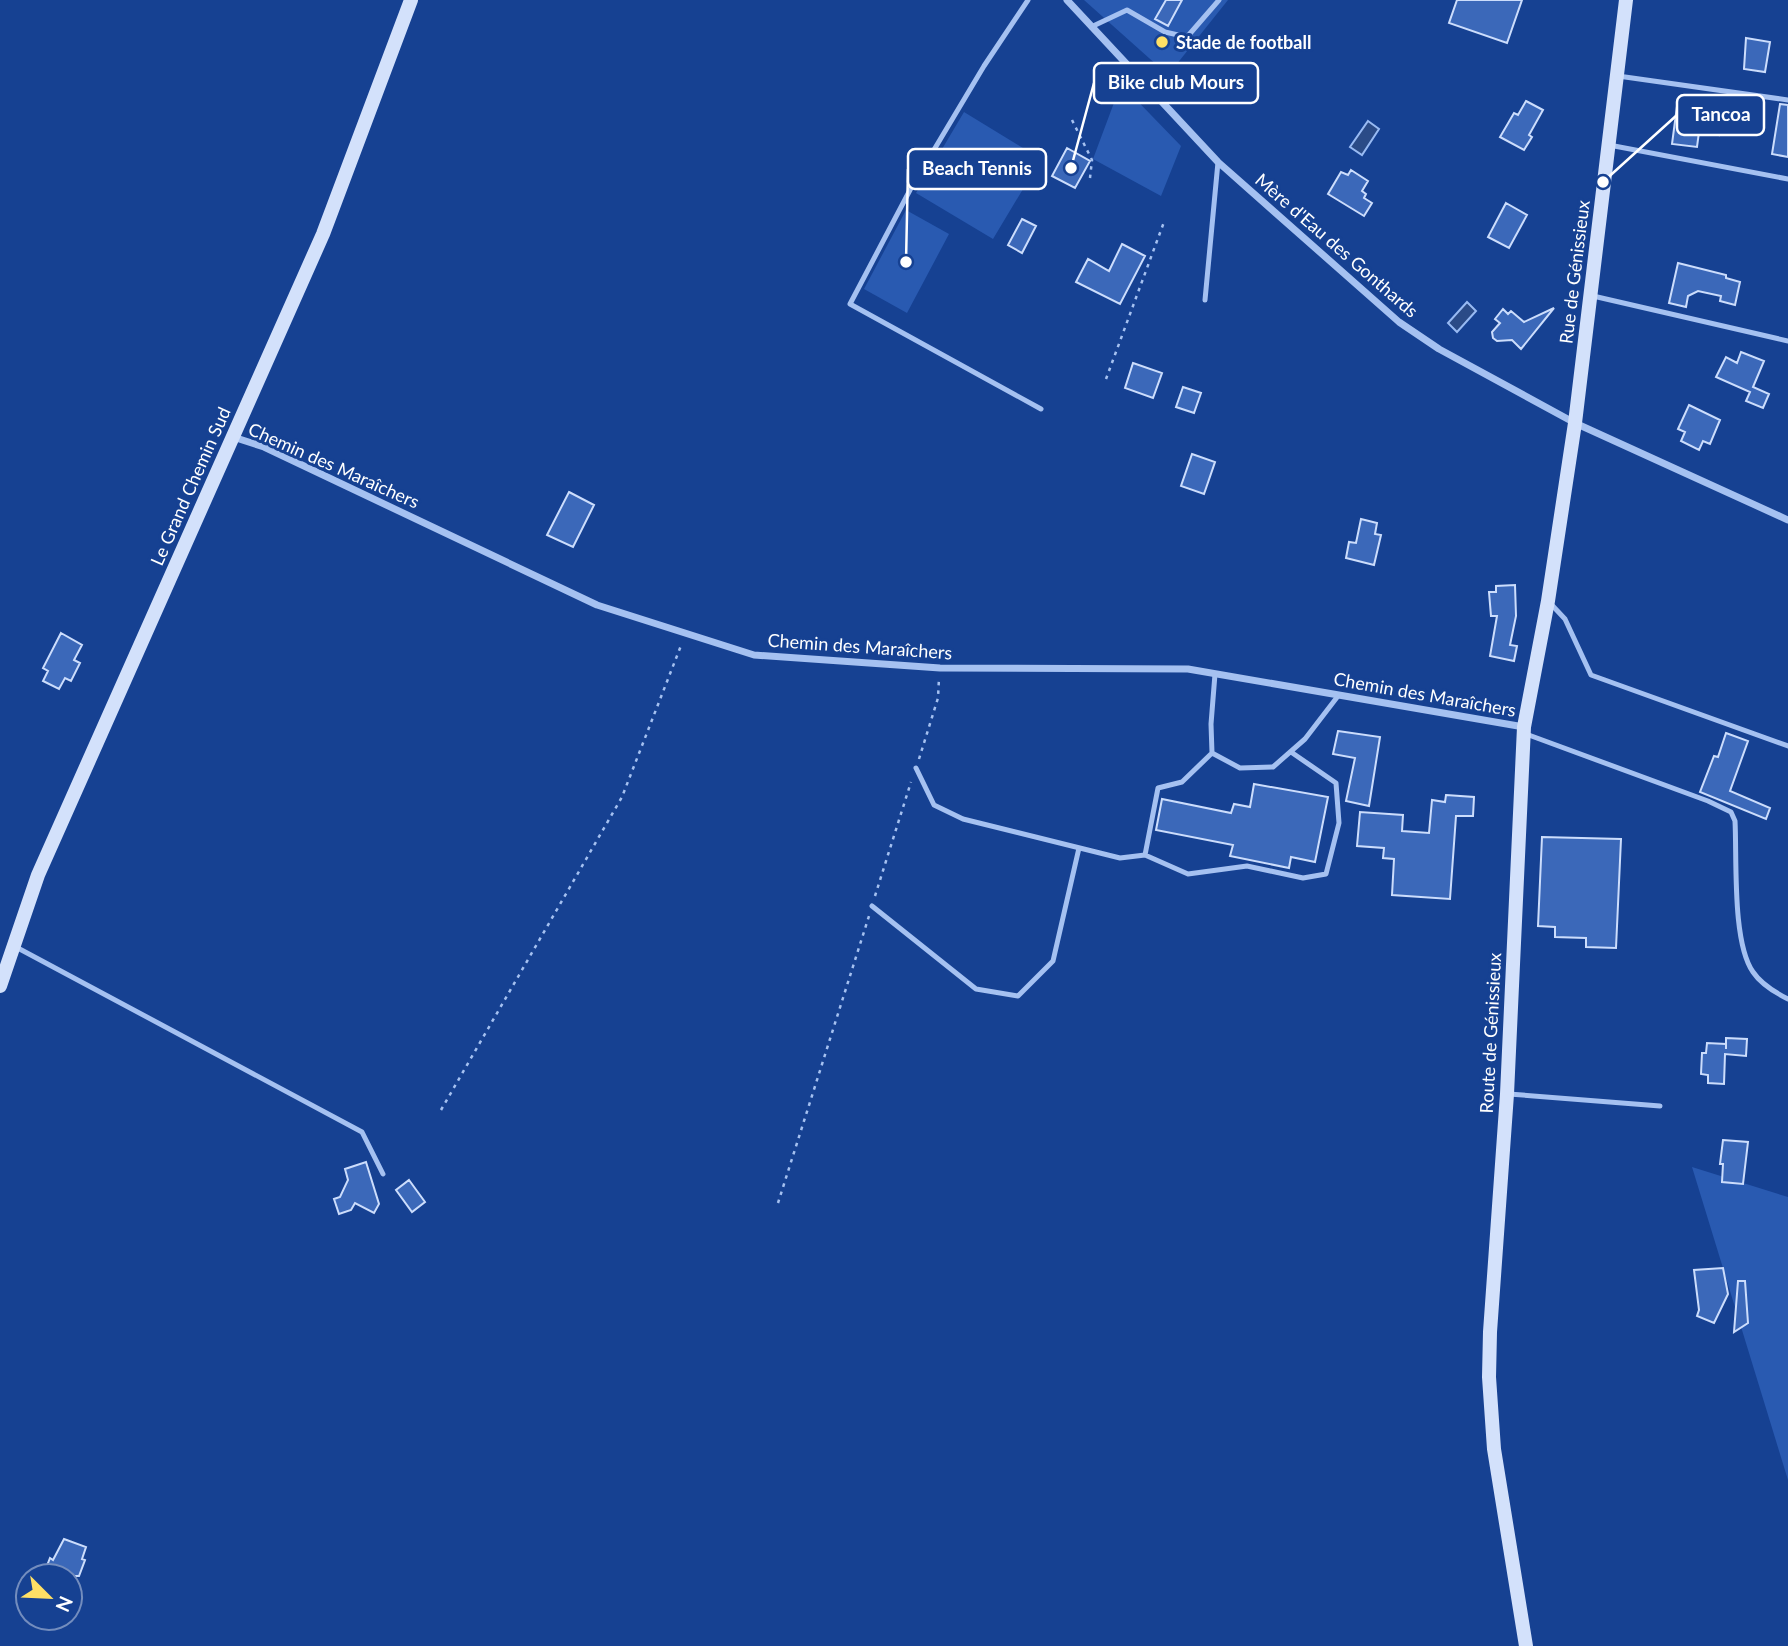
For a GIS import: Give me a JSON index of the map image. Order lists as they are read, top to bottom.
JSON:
{
  "streets": {
    "street": [
      "Mère d'Eau des Gonthards",
      "Rue de Génissieux",
      "Chemin des Maraîchers",
      "Le Grand Chemin Sud",
      "Route de Génissieux"
    ]
  },
  "crossings": [
    ["Mère d'Eau des Gonthards", "Rue de Génissieux"],
    ["Mère d'Eau des Gonthards", "Route de Génissieux"],
    ["Rue de Génissieux", "Route de Génissieux"],
    ["Chemin des Maraîchers", "Le Grand Chemin Sud"],
    ["Chemin des Maraîchers", "Route de Génissieux"]
  ],
  "places": [
    "Stade de football",
    "Bike club Mours",
    "Tancoa",
    "Beach Tennis"
  ],
  "north": "bottom right"
}
